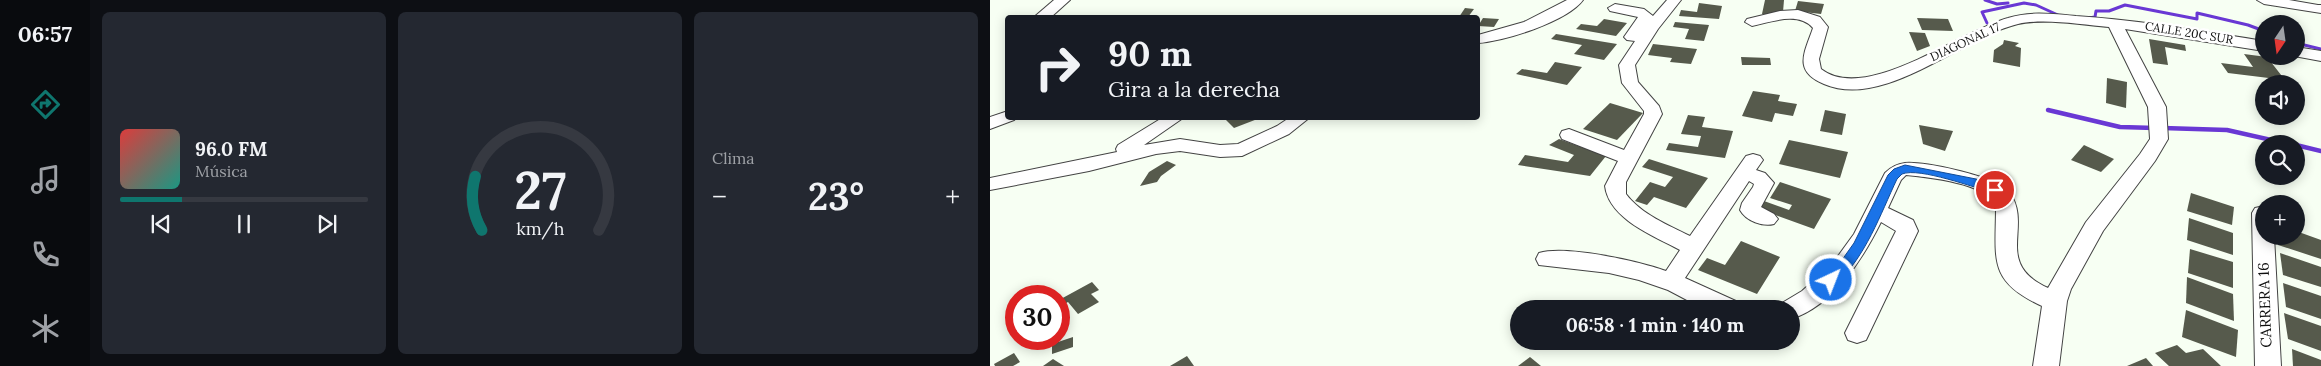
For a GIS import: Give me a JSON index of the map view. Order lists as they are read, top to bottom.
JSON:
{
  "streets": {
    "street": ["CALLE 20C SUR", "DIAGONAL 17", "CARRERA 16"]
  },
  "crossings": [
    ["CALLE 20C SUR", "DIAGONAL 17"]
  ],
  "north": "bottom",
  "page": {
    "tabs": "06:57",
    "tile": "Clima",
    "map_buttons": "+",
    "turn": ["90 m", "Gira a la derecha"],
    "song": ["96.0 FM", "Música"],
    "heat": ["−", "23°", "+"],
    "limit": "30",
    "trip": "06:58 · 1 min · 140 m",
    "gauge": ["27", "km/h"]
  }
}
